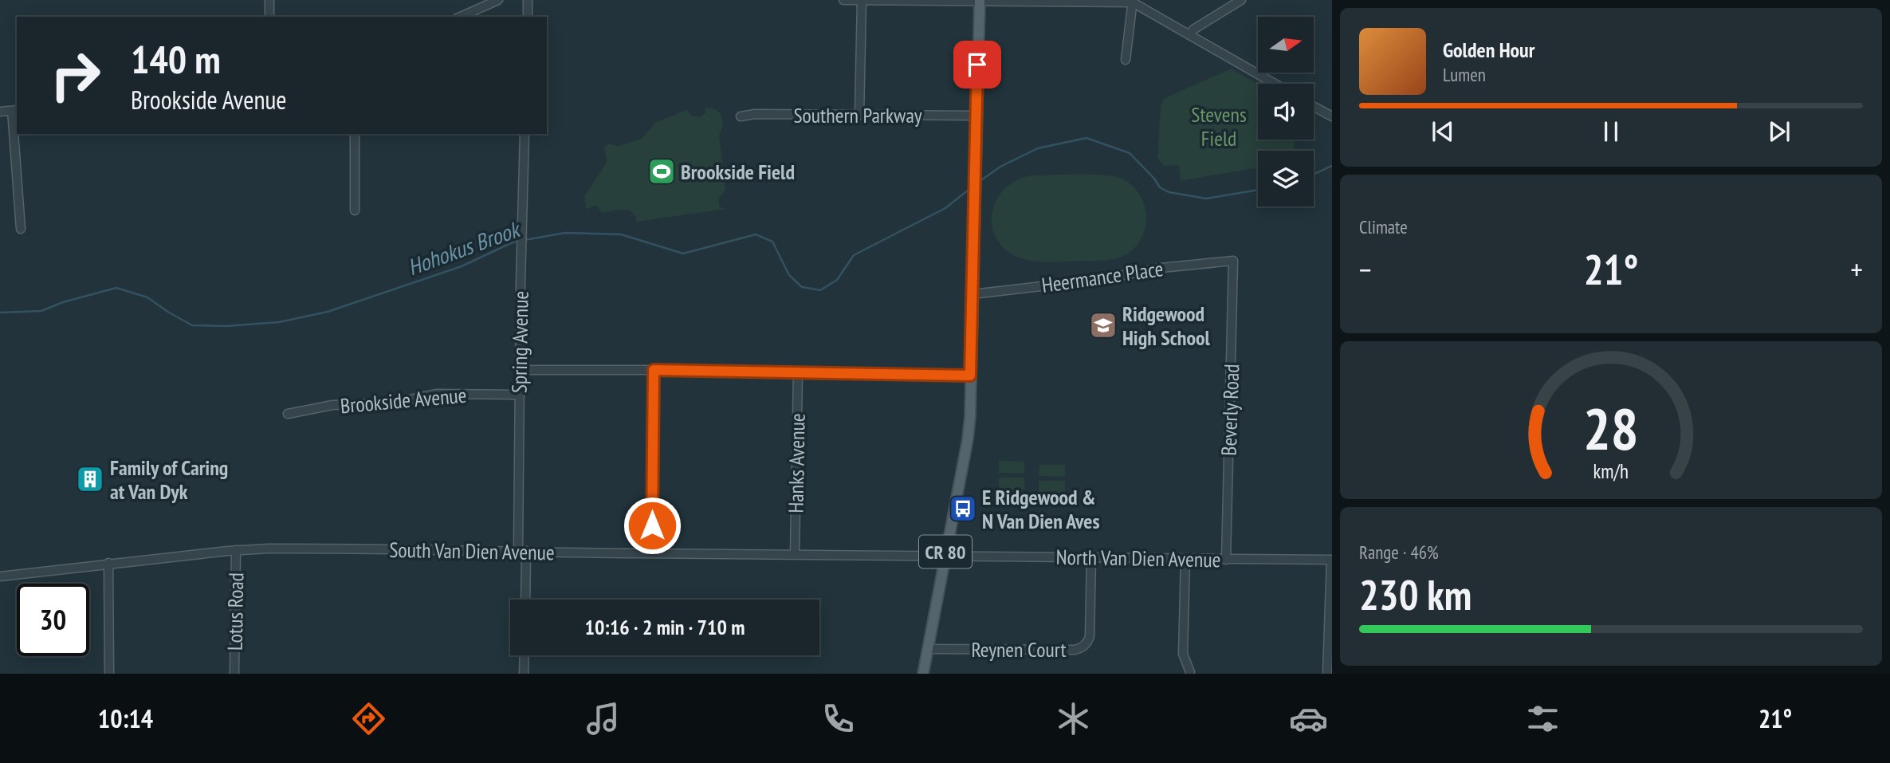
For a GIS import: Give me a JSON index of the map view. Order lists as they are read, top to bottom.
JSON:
{
  "streets": {
    "main road": ["CR 80"],
    "street": [
      "Southern Parkway",
      "Heermance Place",
      "Spring Avenue",
      "Brookside Avenue",
      "Beverly Road",
      "Hanks Avenue",
      "South Van Dien Avenue",
      "North Van Dien Avenue",
      "Lotus Road",
      "Reynen Court"
    ]
  },
  "crossings": [
    ["Southern Parkway", "CR 80"],
    ["Heermance Place", "Beverly Road"],
    ["Heermance Place", "CR 80"],
    ["Spring Avenue", "Brookside Avenue"],
    ["Spring Avenue", "South Van Dien Avenue"],
    ["Beverly Road", "North Van Dien Avenue"],
    ["Hanks Avenue", "South Van Dien Avenue"],
    ["South Van Dien Avenue", "CR 80"],
    ["South Van Dien Avenue", "North Van Dien Avenue"],
    ["South Van Dien Avenue", "Lotus Road"],
    ["CR 80", "North Van Dien Avenue"],
    ["CR 80", "Reynen Court"],
    ["North Van Dien Avenue", "Reynen Court"]
  ],
  "water": ["Hohokus Brook"],
  "parks": ["Stevens Field"],
  "places": {
    "sports": ["Brookside Field"],
    "school or university": ["Ridgewood High School"],
    "building": ["Family of Caring at Van Dyk"],
    "bus stop": ["E Ridgewood & N Van Dien Aves"]
  },
  "north": "right",
  "page": {
    "turn": ["140 m", "Brookside Avenue"],
    "song": ["Golden Hour", "Lumen"],
    "tile": [
      "Climate",
      ["Range · 46%", "230 km"]
    ],
    "heat": ["−", "21°", "+"],
    "limit": "30",
    "trip": "10:16 · 2 min · 710 m",
    "tabs": ["10:14", "21°"],
    "gauge": ["28", "km/h"]
  }
}
